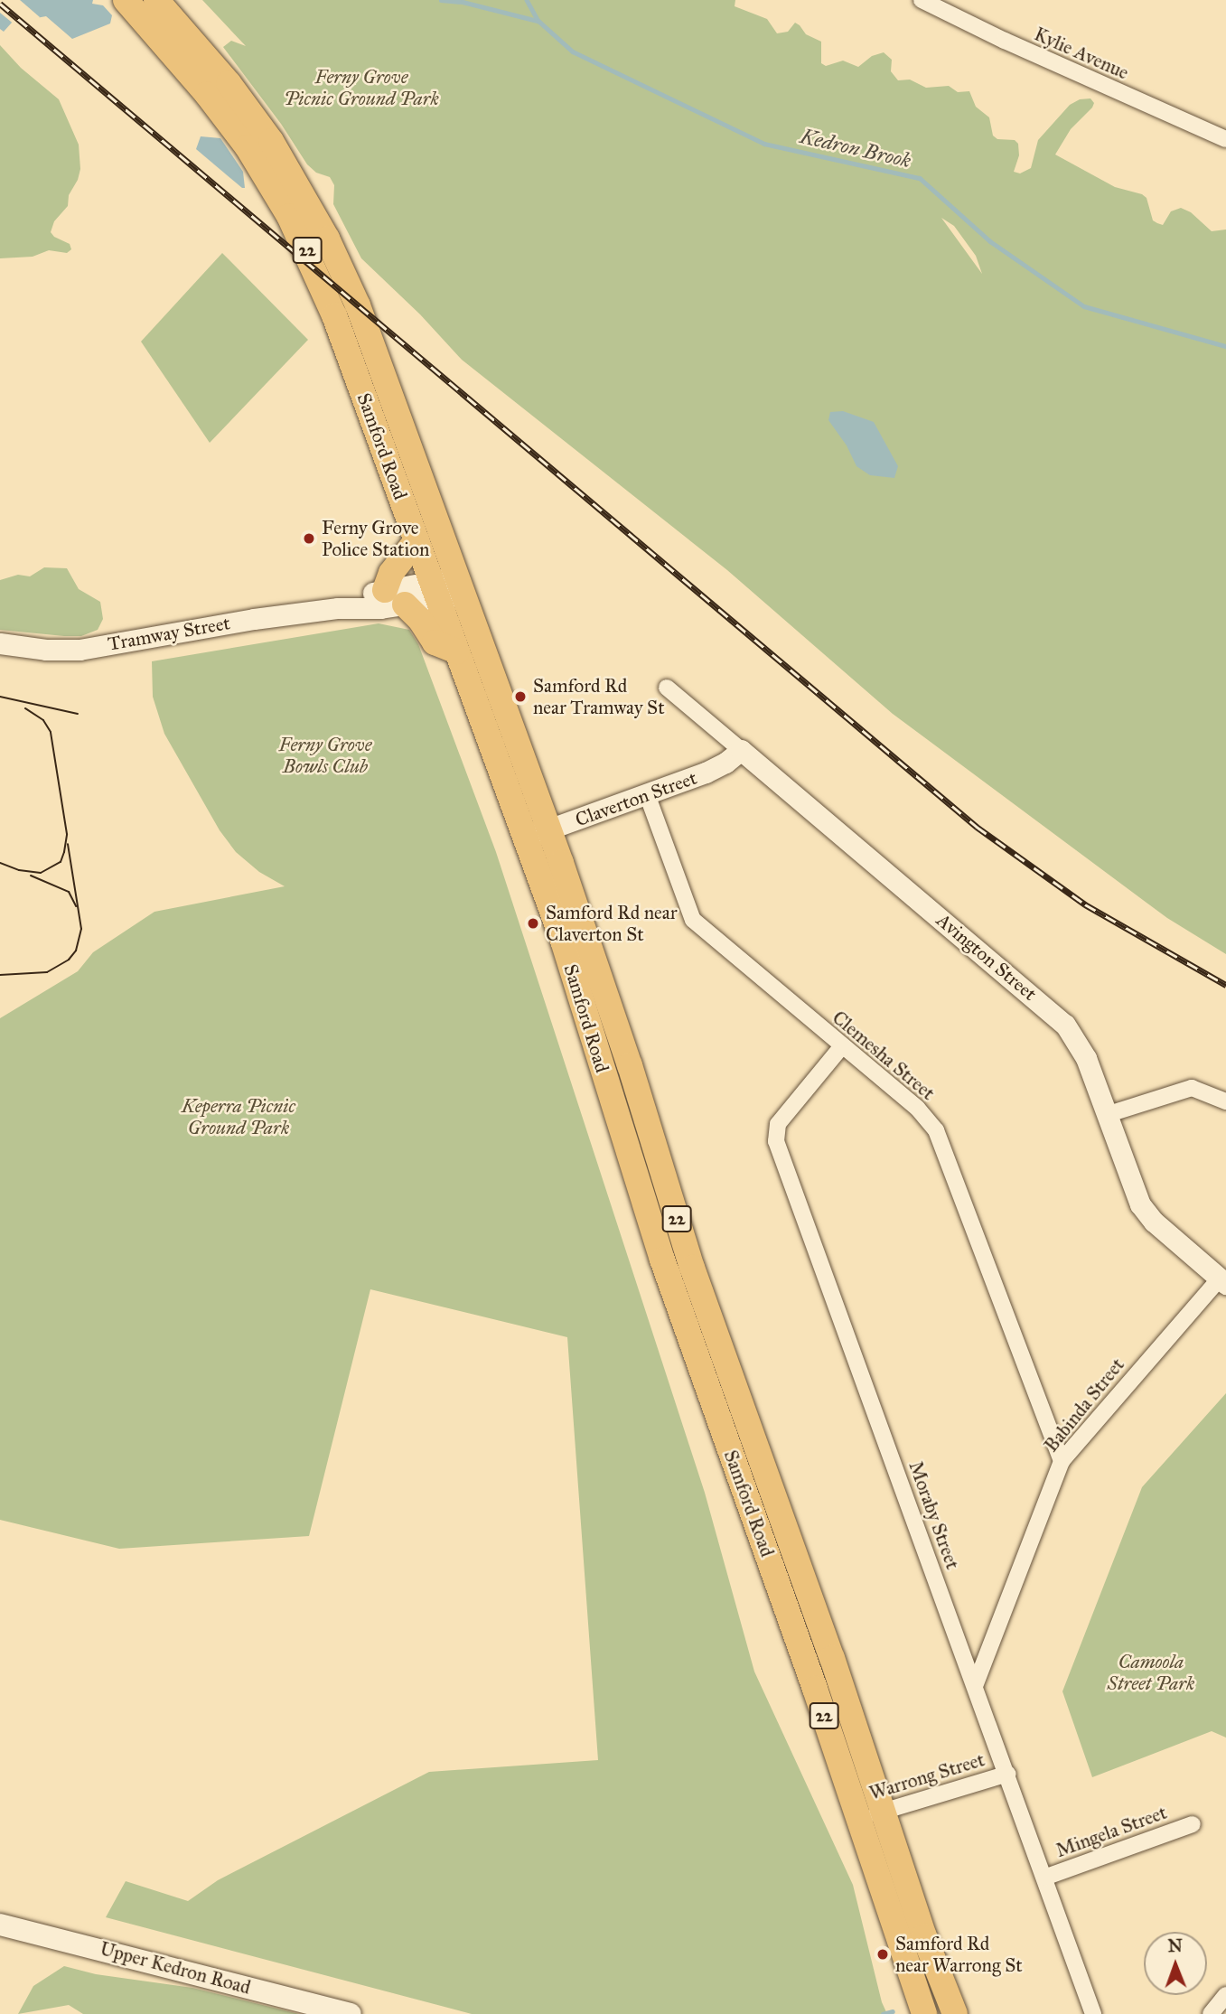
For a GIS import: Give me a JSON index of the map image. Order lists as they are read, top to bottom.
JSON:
{
  "streets": {
    "main road": ["22", "Samford Road", "Upper Kedron Road"],
    "street": [
      "Kylie Avenue",
      "Tramway Street",
      "Claverton Street",
      "Avington Street",
      "Clemesha Street",
      "Babinda Street",
      "Moraby Street",
      "Warrong Street",
      "Mingela Street"
    ]
  },
  "crossings": [
    ["Samford Road", "Tramway Street"],
    ["Samford Road", "Claverton Street"],
    ["Samford Road", "Warrong Street"],
    ["Claverton Street", "Avington Street"],
    ["Claverton Street", "Clemesha Street"],
    ["Avington Street", "Babinda Street"],
    ["Clemesha Street", "Babinda Street"],
    ["Clemesha Street", "Moraby Street"],
    ["Babinda Street", "Moraby Street"],
    ["Moraby Street", "Warrong Street"],
    ["Moraby Street", "Mingela Street"]
  ],
  "water": ["Kedron Brook"],
  "parks": [
    "Ferny Grove Picnic Ground Park",
    "Ferny Grove Bowls Club",
    "Keperra Picnic Ground Park",
    "Camoola Street Park"
  ],
  "places": [
    "Ferny Grove Police Station",
    "Samford Rd near Tramway St",
    "Samford Rd near Claverton St",
    "Samford Rd near Warrong St"
  ],
  "north": "top"
}
